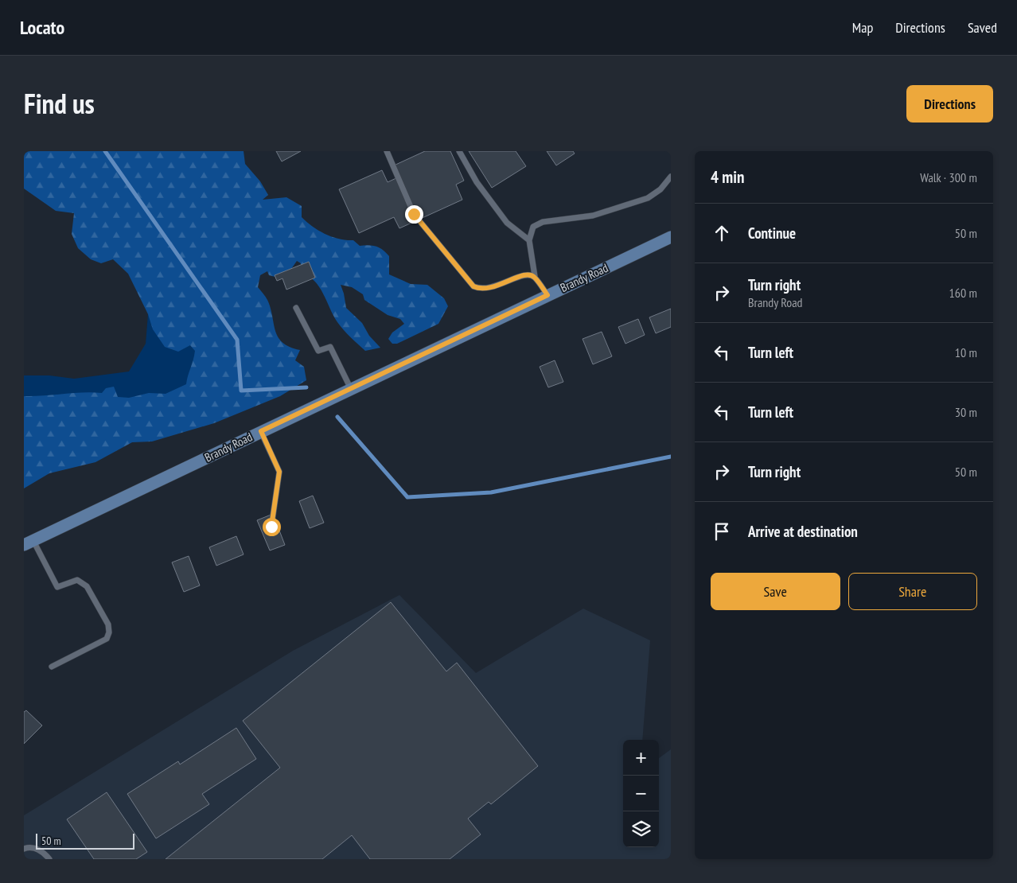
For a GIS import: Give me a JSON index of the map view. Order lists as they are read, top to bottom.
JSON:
{
  "streets": {
    "main road": ["Brandy Road"]
  },
  "scale_bar": "50 m",
  "page": {
    "header": "Locato",
    "nav": ["Map", "Directions", "Saved"],
    "title": "Find us",
    "buttons": [
      "Directions",
      ["Save", "Share"]
    ],
    "heading": ["4 min", "Walk · 300 m"],
    "list": [
      ["Continue", "50 m"],
      ["Turn right", "Brandy Road", "160 m"],
      ["Turn left", "10 m"],
      ["Turn left", "30 m"],
      ["Turn right", "50 m"],
      "Arrive at destination"
    ],
    "map_buttons": ["+", "−"],
    "scale": "50 m"
  }
}
